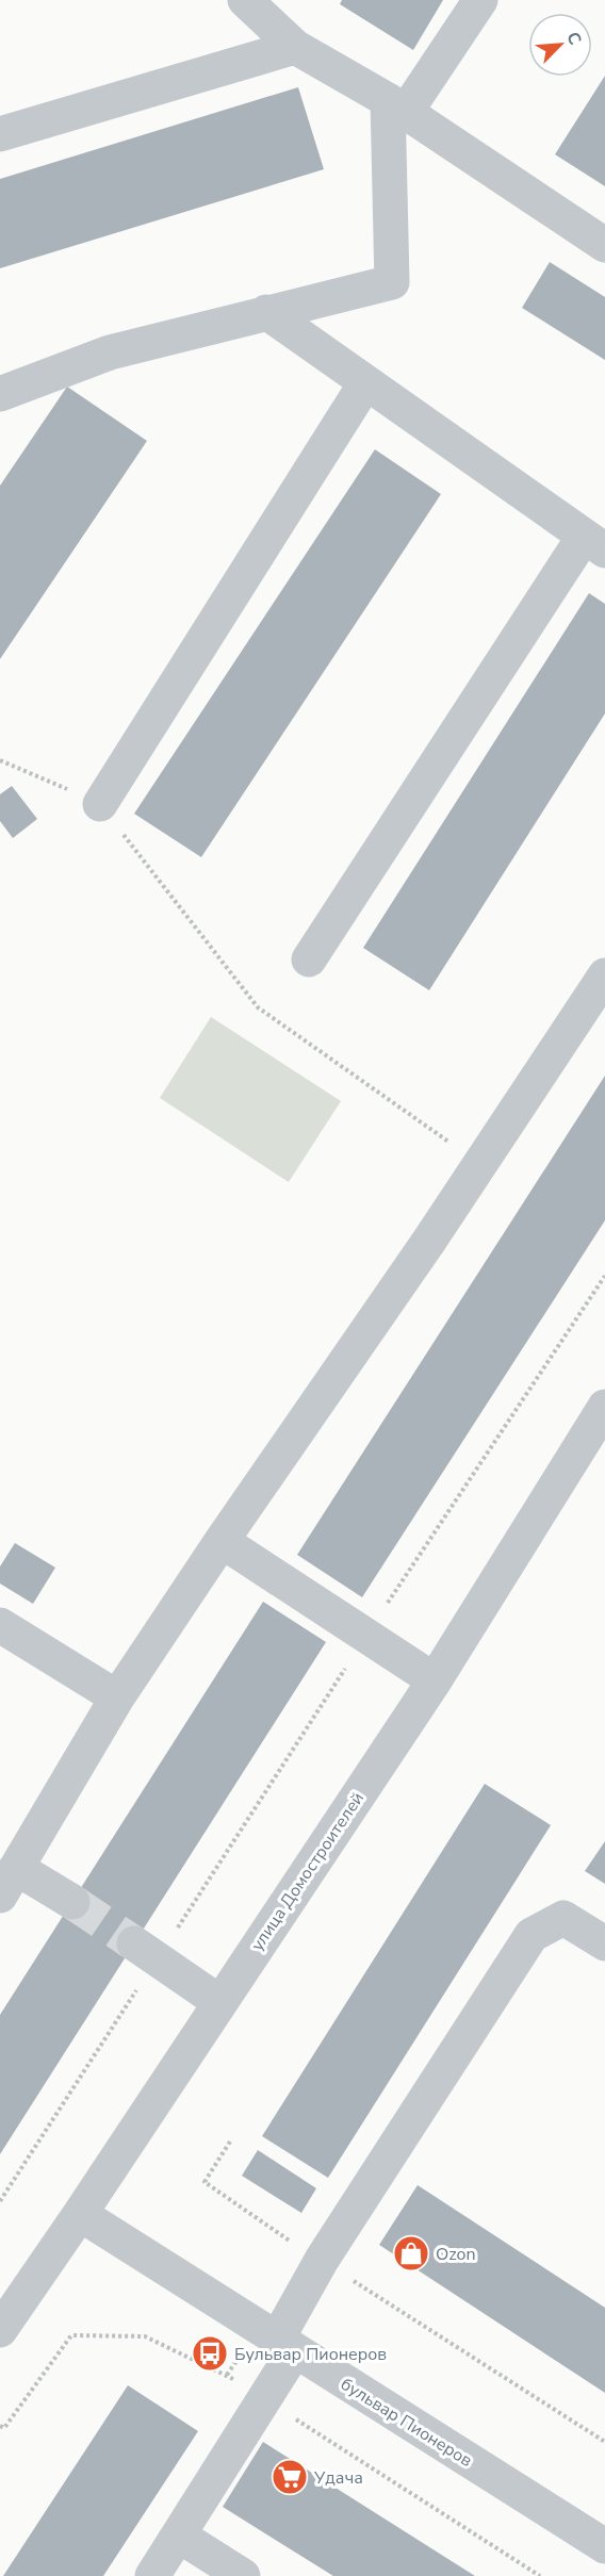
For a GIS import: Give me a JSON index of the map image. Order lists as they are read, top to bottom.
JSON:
{
  "streets": {
    "street": ["улица Домостроителей", "бульвар Пионеров"]
  },
  "crossings": [
    ["улица Домостроителей", "бульвар Пионеров"]
  ],
  "places": {
    "shop": ["Ozon"],
    "bus stop": ["Бульвар Пионеров"],
    "supermarket": ["Удача"]
  },
  "north": "top right"
}
